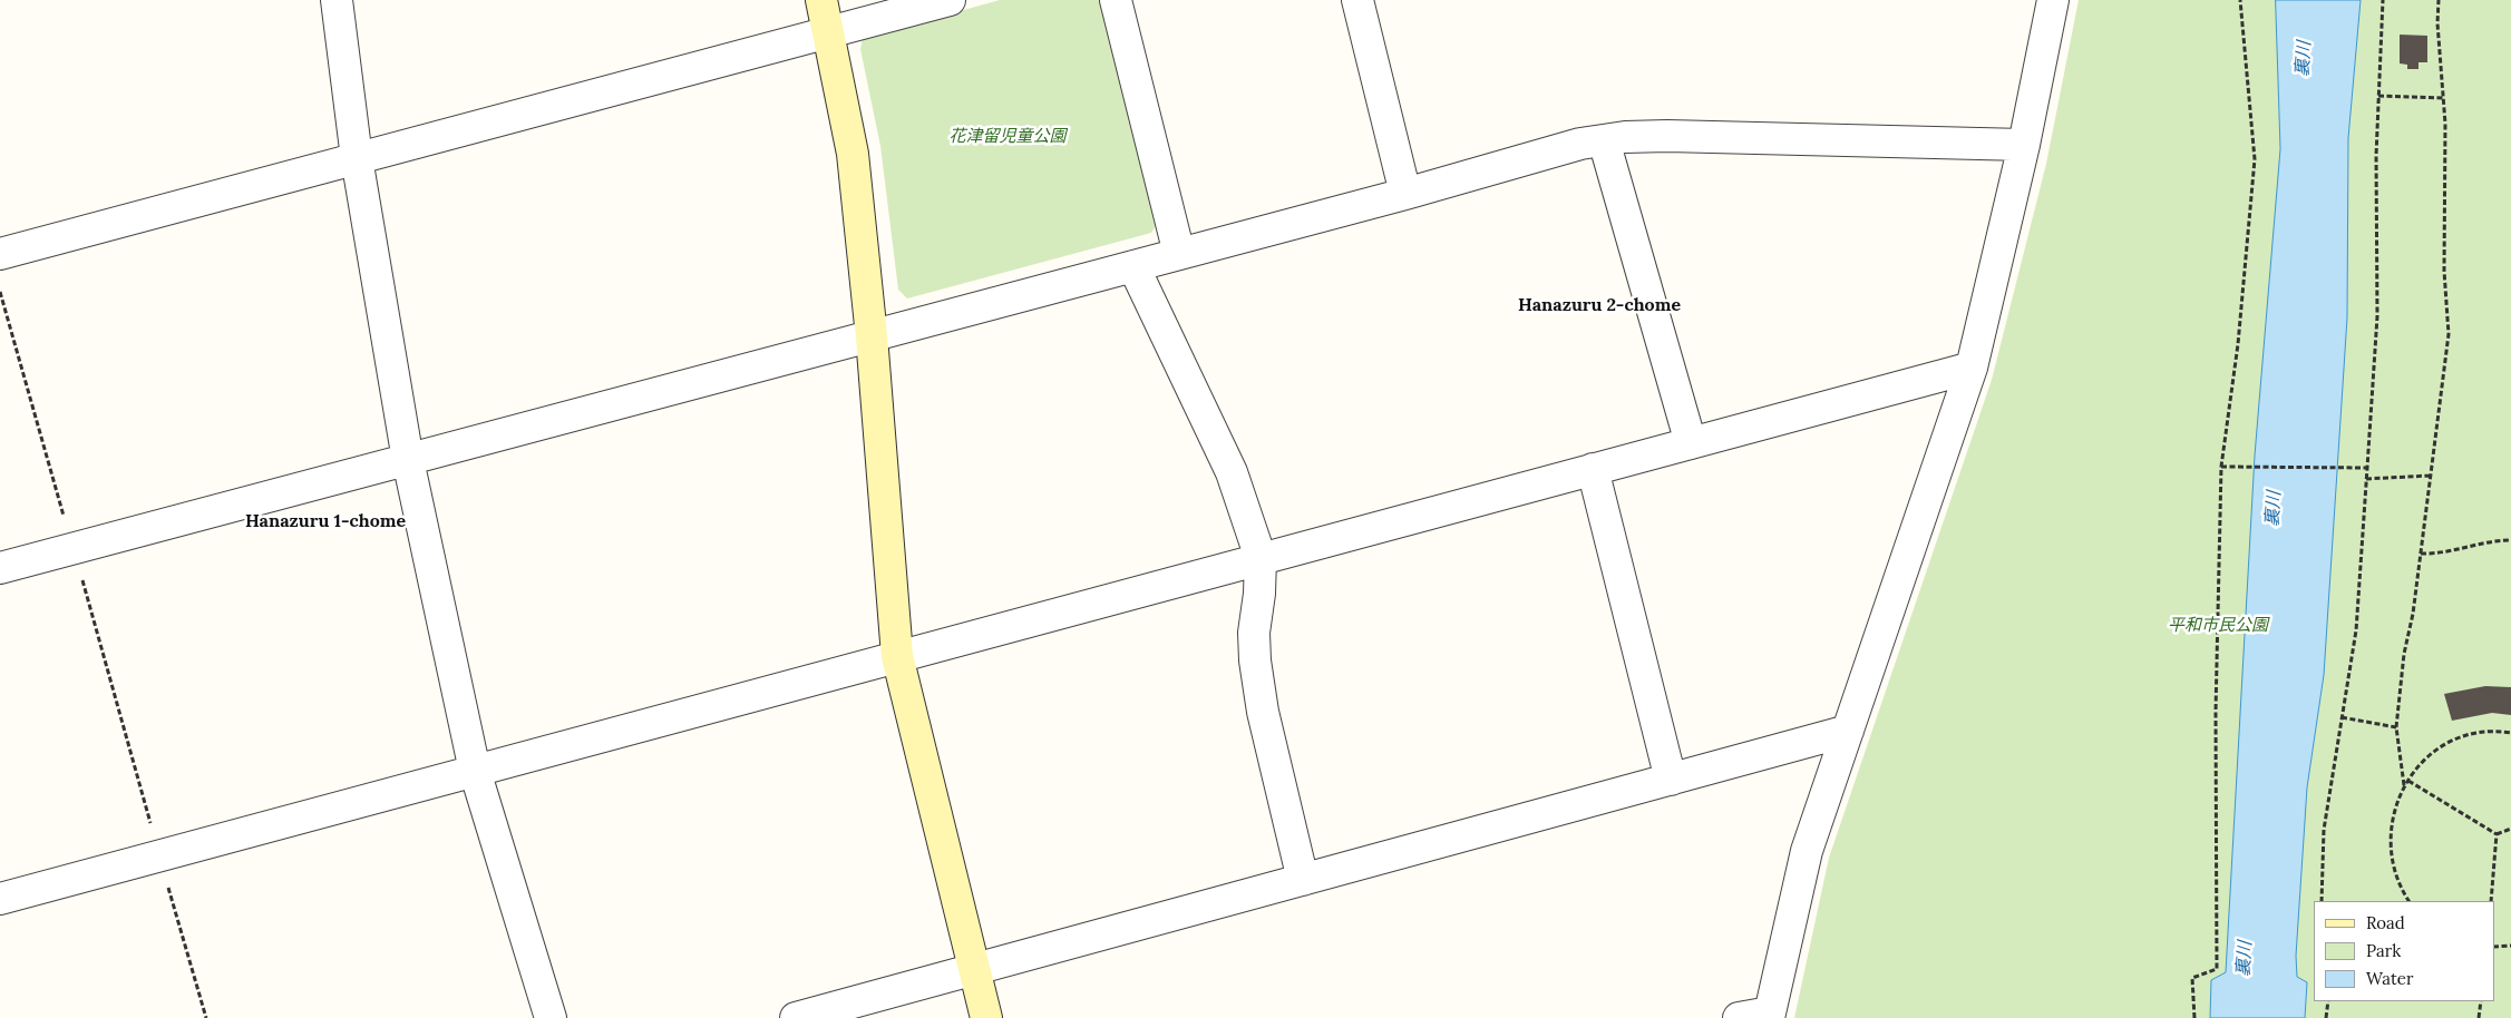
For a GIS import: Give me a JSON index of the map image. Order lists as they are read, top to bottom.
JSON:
{
  "districts": ["Hanazuru 2-chome", "Hanazuru 1-chome"],
  "water": ["裏川"],
  "parks": ["花津留児童公園", "平和市民公園"],
  "legend": ["Road", "Park", "Water"]
}
